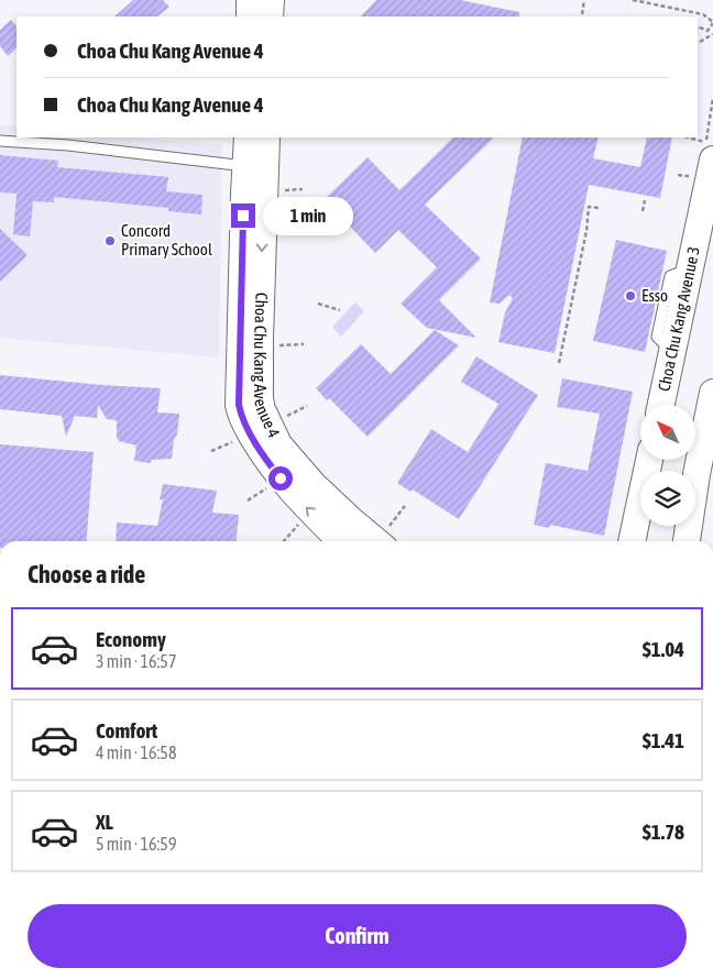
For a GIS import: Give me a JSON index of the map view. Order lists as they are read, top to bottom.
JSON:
{
  "streets": {
    "street": ["Choa Chu Kang Avenue 3", "Choa Chu Kang Avenue 4"]
  },
  "places": ["Concord Primary School", "Esso"],
  "north": "top left",
  "page": {
    "banner": ["Choa Chu Kang Avenue 4", "Choa Chu Kang Avenue 4"],
    "bubble": "1 min",
    "heading": "Choose a ride",
    "list": [
      {
        "name": "Economy",
        "note": "3 min · 16:57",
        "value": "$1.04"
      },
      {
        "name": "Comfort",
        "note": "4 min · 16:58",
        "value": "$1.41"
      },
      {
        "name": "XL",
        "note": "5 min · 16:59",
        "value": "$1.78"
      }
    ],
    "buttons": "Confirm"
  }
}
